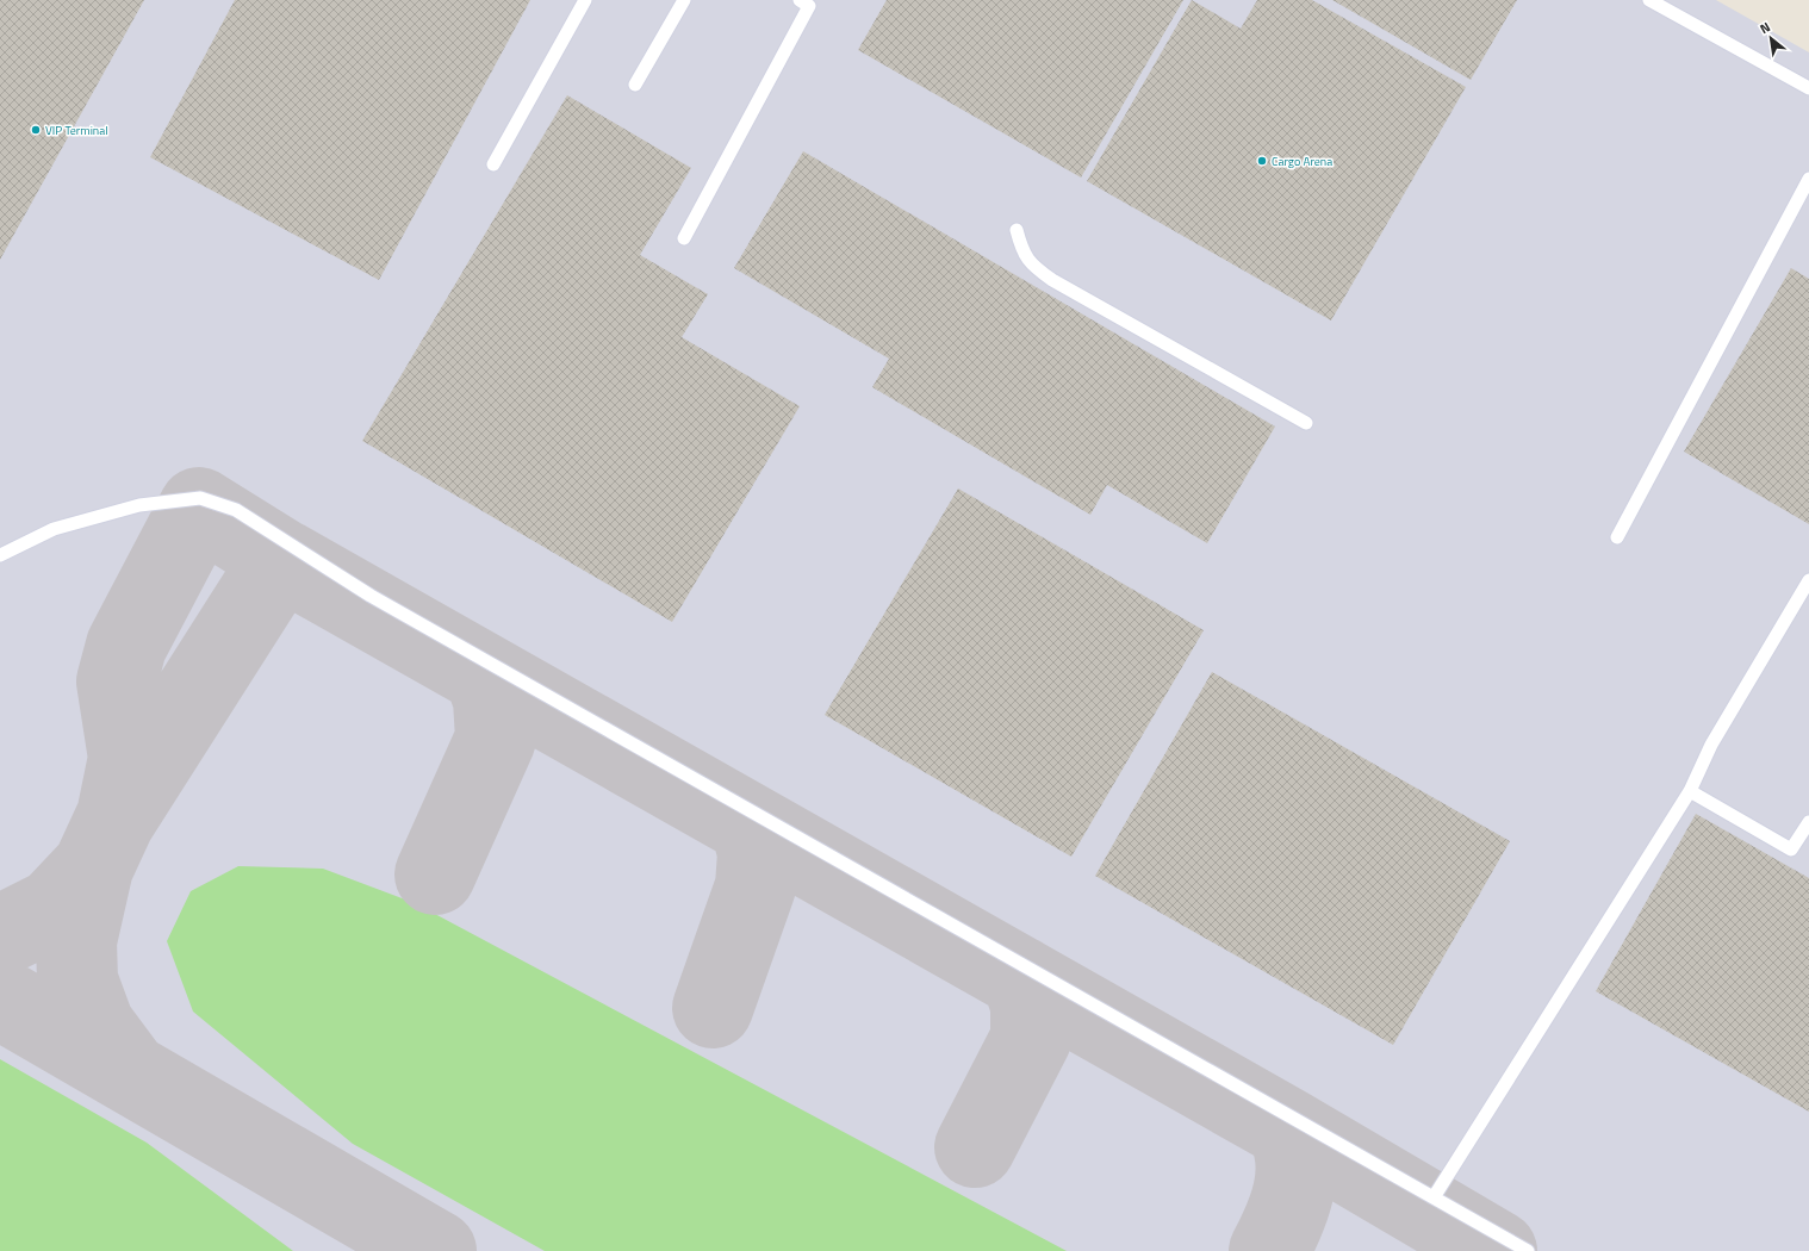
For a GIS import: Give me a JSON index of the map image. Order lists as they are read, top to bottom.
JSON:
{
  "places": ["VIP Terminal", "Cargo Arena"],
  "north": "top left"
}
